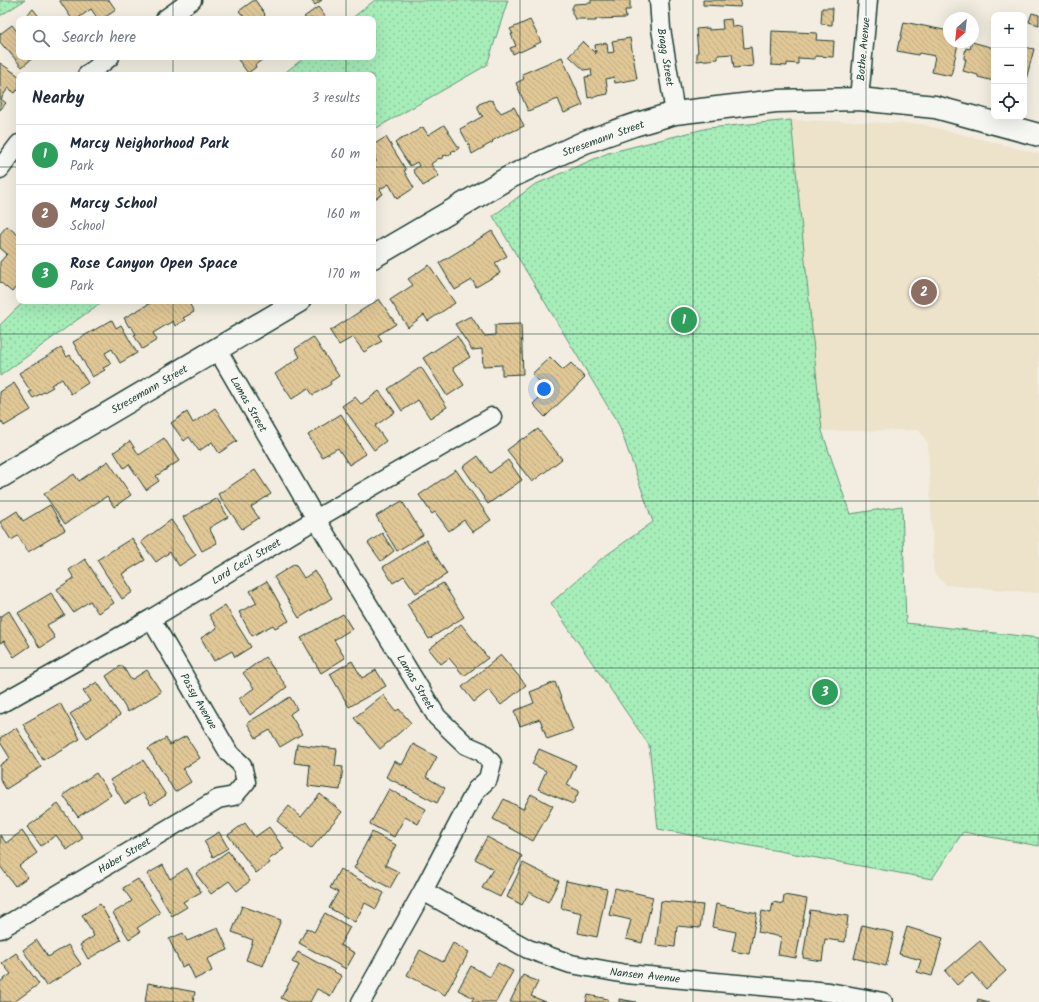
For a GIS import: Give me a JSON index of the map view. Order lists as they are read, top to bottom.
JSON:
{
  "streets": {
    "street": [
      "Bothe Avenue",
      "Bragg Street",
      "Stresemann Street",
      "Lamas Street",
      "Lord Cecil Street",
      "Passy Avenue",
      "Haber Street",
      "Nansen Avenue"
    ]
  },
  "crossings": [
    ["Bothe Avenue", "Stresemann Street"],
    ["Bragg Street", "Stresemann Street"],
    ["Stresemann Street", "Lamas Street"],
    ["Lamas Street", "Lord Cecil Street"],
    ["Lamas Street", "Nansen Avenue"],
    ["Lord Cecil Street", "Passy Avenue"],
    ["Passy Avenue", "Haber Street"]
  ],
  "north": "bottom left",
  "page": {
    "map_buttons": ["+", "−"],
    "search": "Search here",
    "heading": ["Nearby", "3 results"],
    "list": [
      {
        "mark": "1",
        "name": "Marcy Neighorhood Park",
        "note": "Park",
        "value": "60 m"
      },
      {
        "mark": "2",
        "name": "Marcy School",
        "note": "School",
        "value": "160 m"
      },
      {
        "mark": "3",
        "name": "Rose Canyon Open Space",
        "note": "Park",
        "value": "170 m"
      }
    ],
    "pins": ["2", "1", "3"]
  }
}
